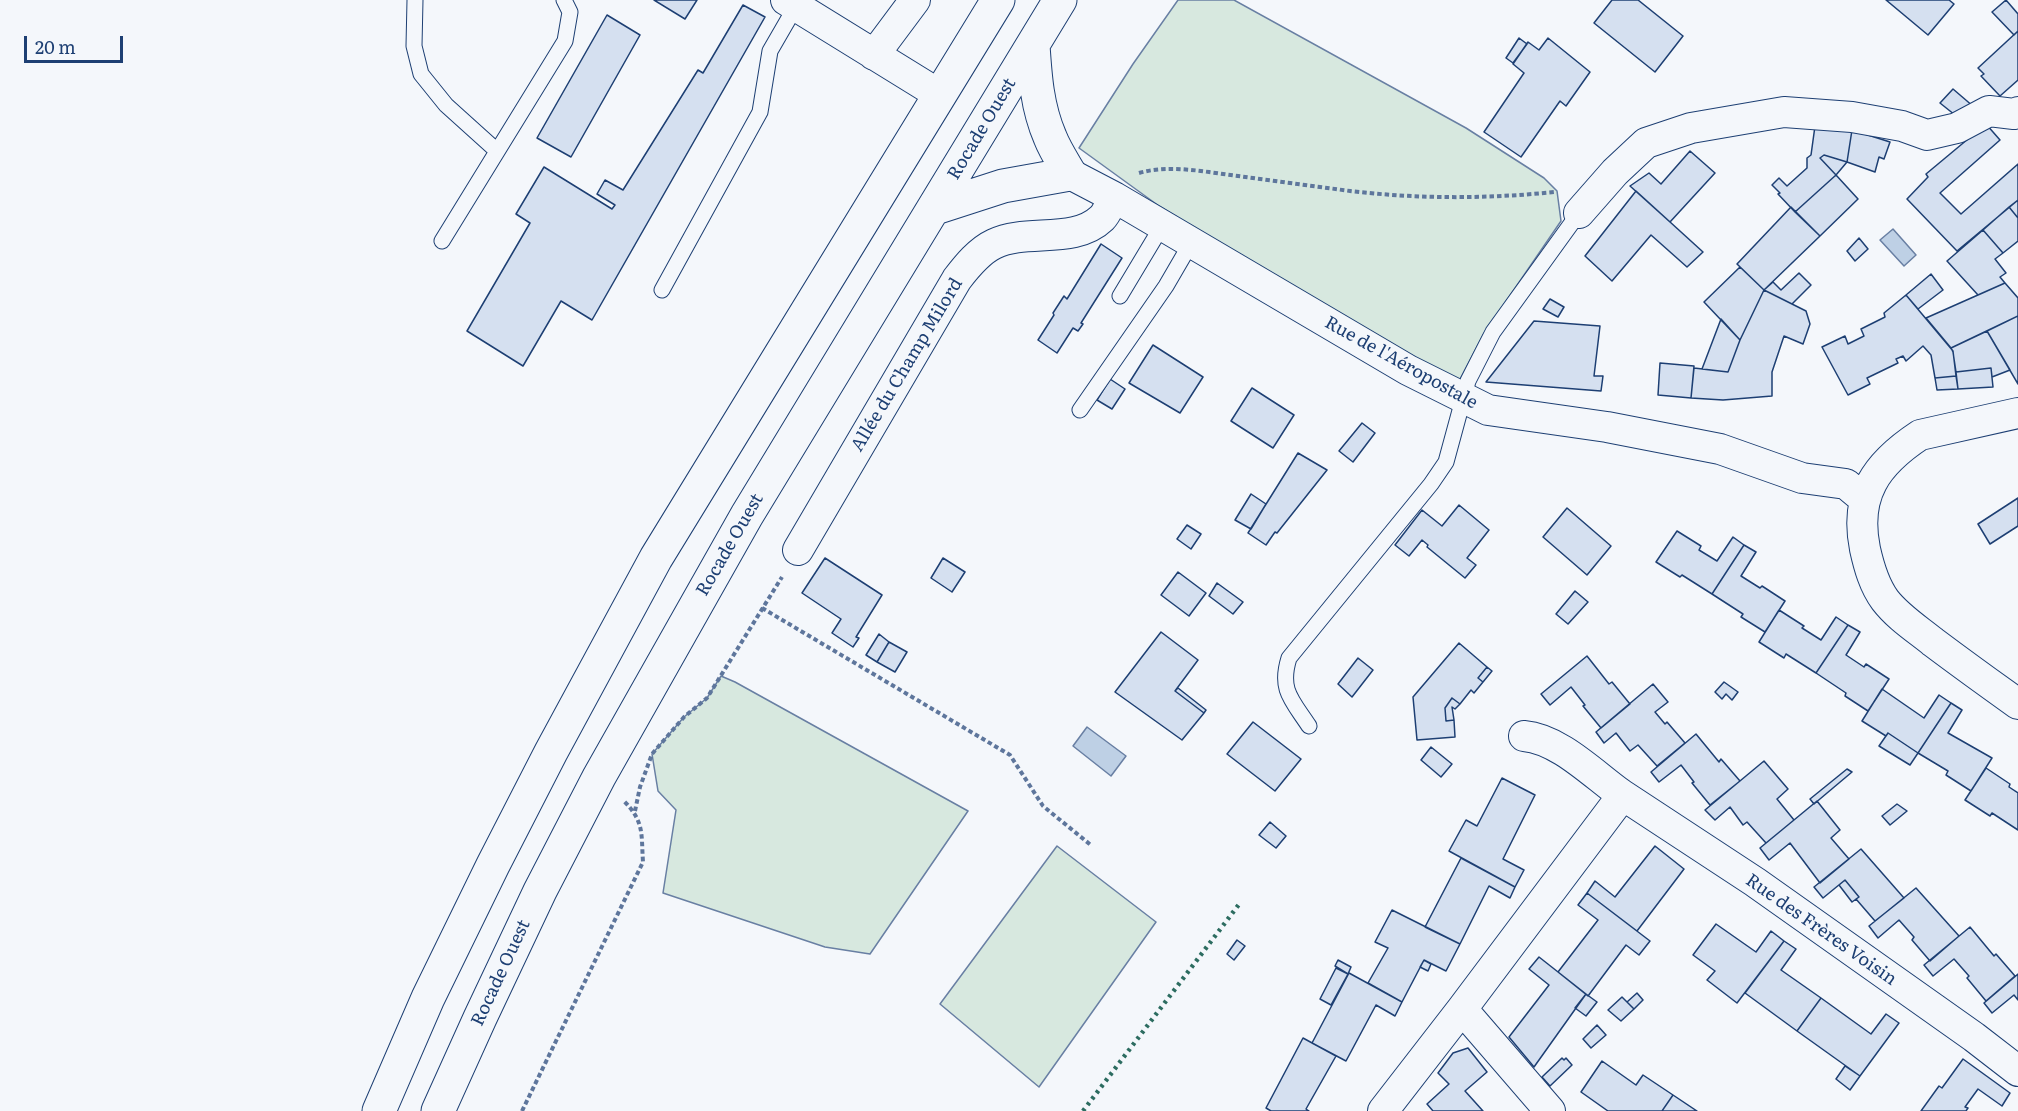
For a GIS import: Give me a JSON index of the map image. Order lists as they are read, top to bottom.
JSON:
{
  "streets": {
    "main road": ["Rocade Ouest"],
    "street": ["Rue de l'Aéropostale", "Allée du Champ Milord", "Rue des Frères Voisin"]
  },
  "crossings": [
    ["Rue de l'Aéropostale", "Allée du Champ Milord"]
  ],
  "scale_bar": "20 m"
}
